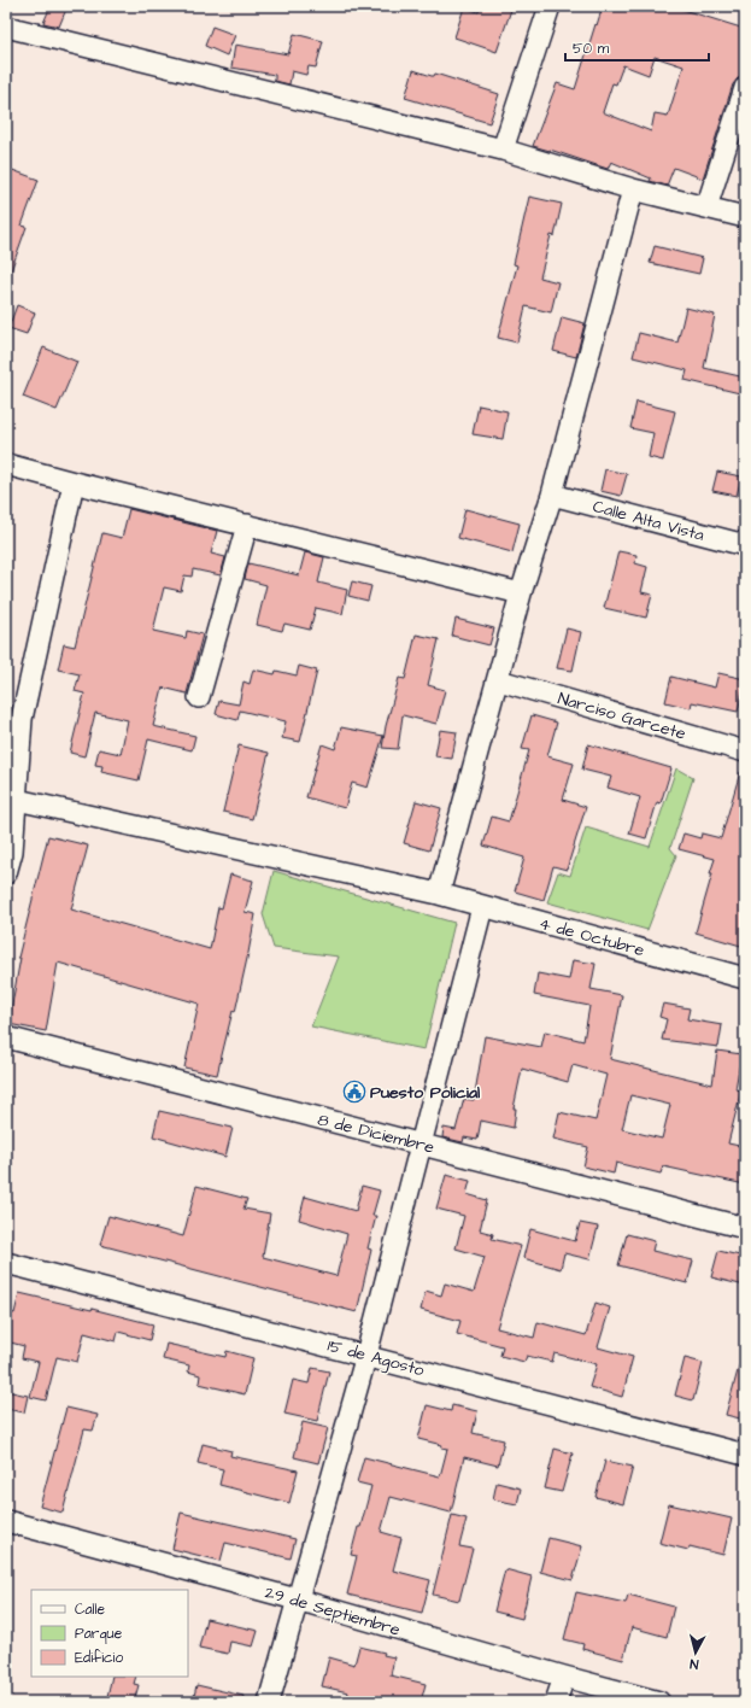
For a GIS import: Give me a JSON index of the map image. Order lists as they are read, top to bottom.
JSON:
{
  "streets": {
    "street": [
      "Calle Alta Vista",
      "Narciso Garcete",
      "4 de Octubre",
      "8 de Diciembre",
      "15 de Agosto",
      "29 de Septiembre"
    ]
  },
  "places": {
    "public building": ["Puesto Policial"]
  },
  "legend": ["Calle", "Parque", "Edificio"],
  "scale_bar": "50 m",
  "north": "bottom"
}
